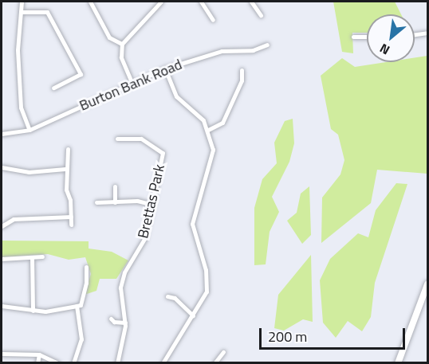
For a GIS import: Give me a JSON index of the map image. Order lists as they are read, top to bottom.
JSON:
{
  "streets": {
    "street": ["Burton Bank Road", "Brettas Park"]
  },
  "scale_bar": "200 m",
  "north": "bottom left"
}
